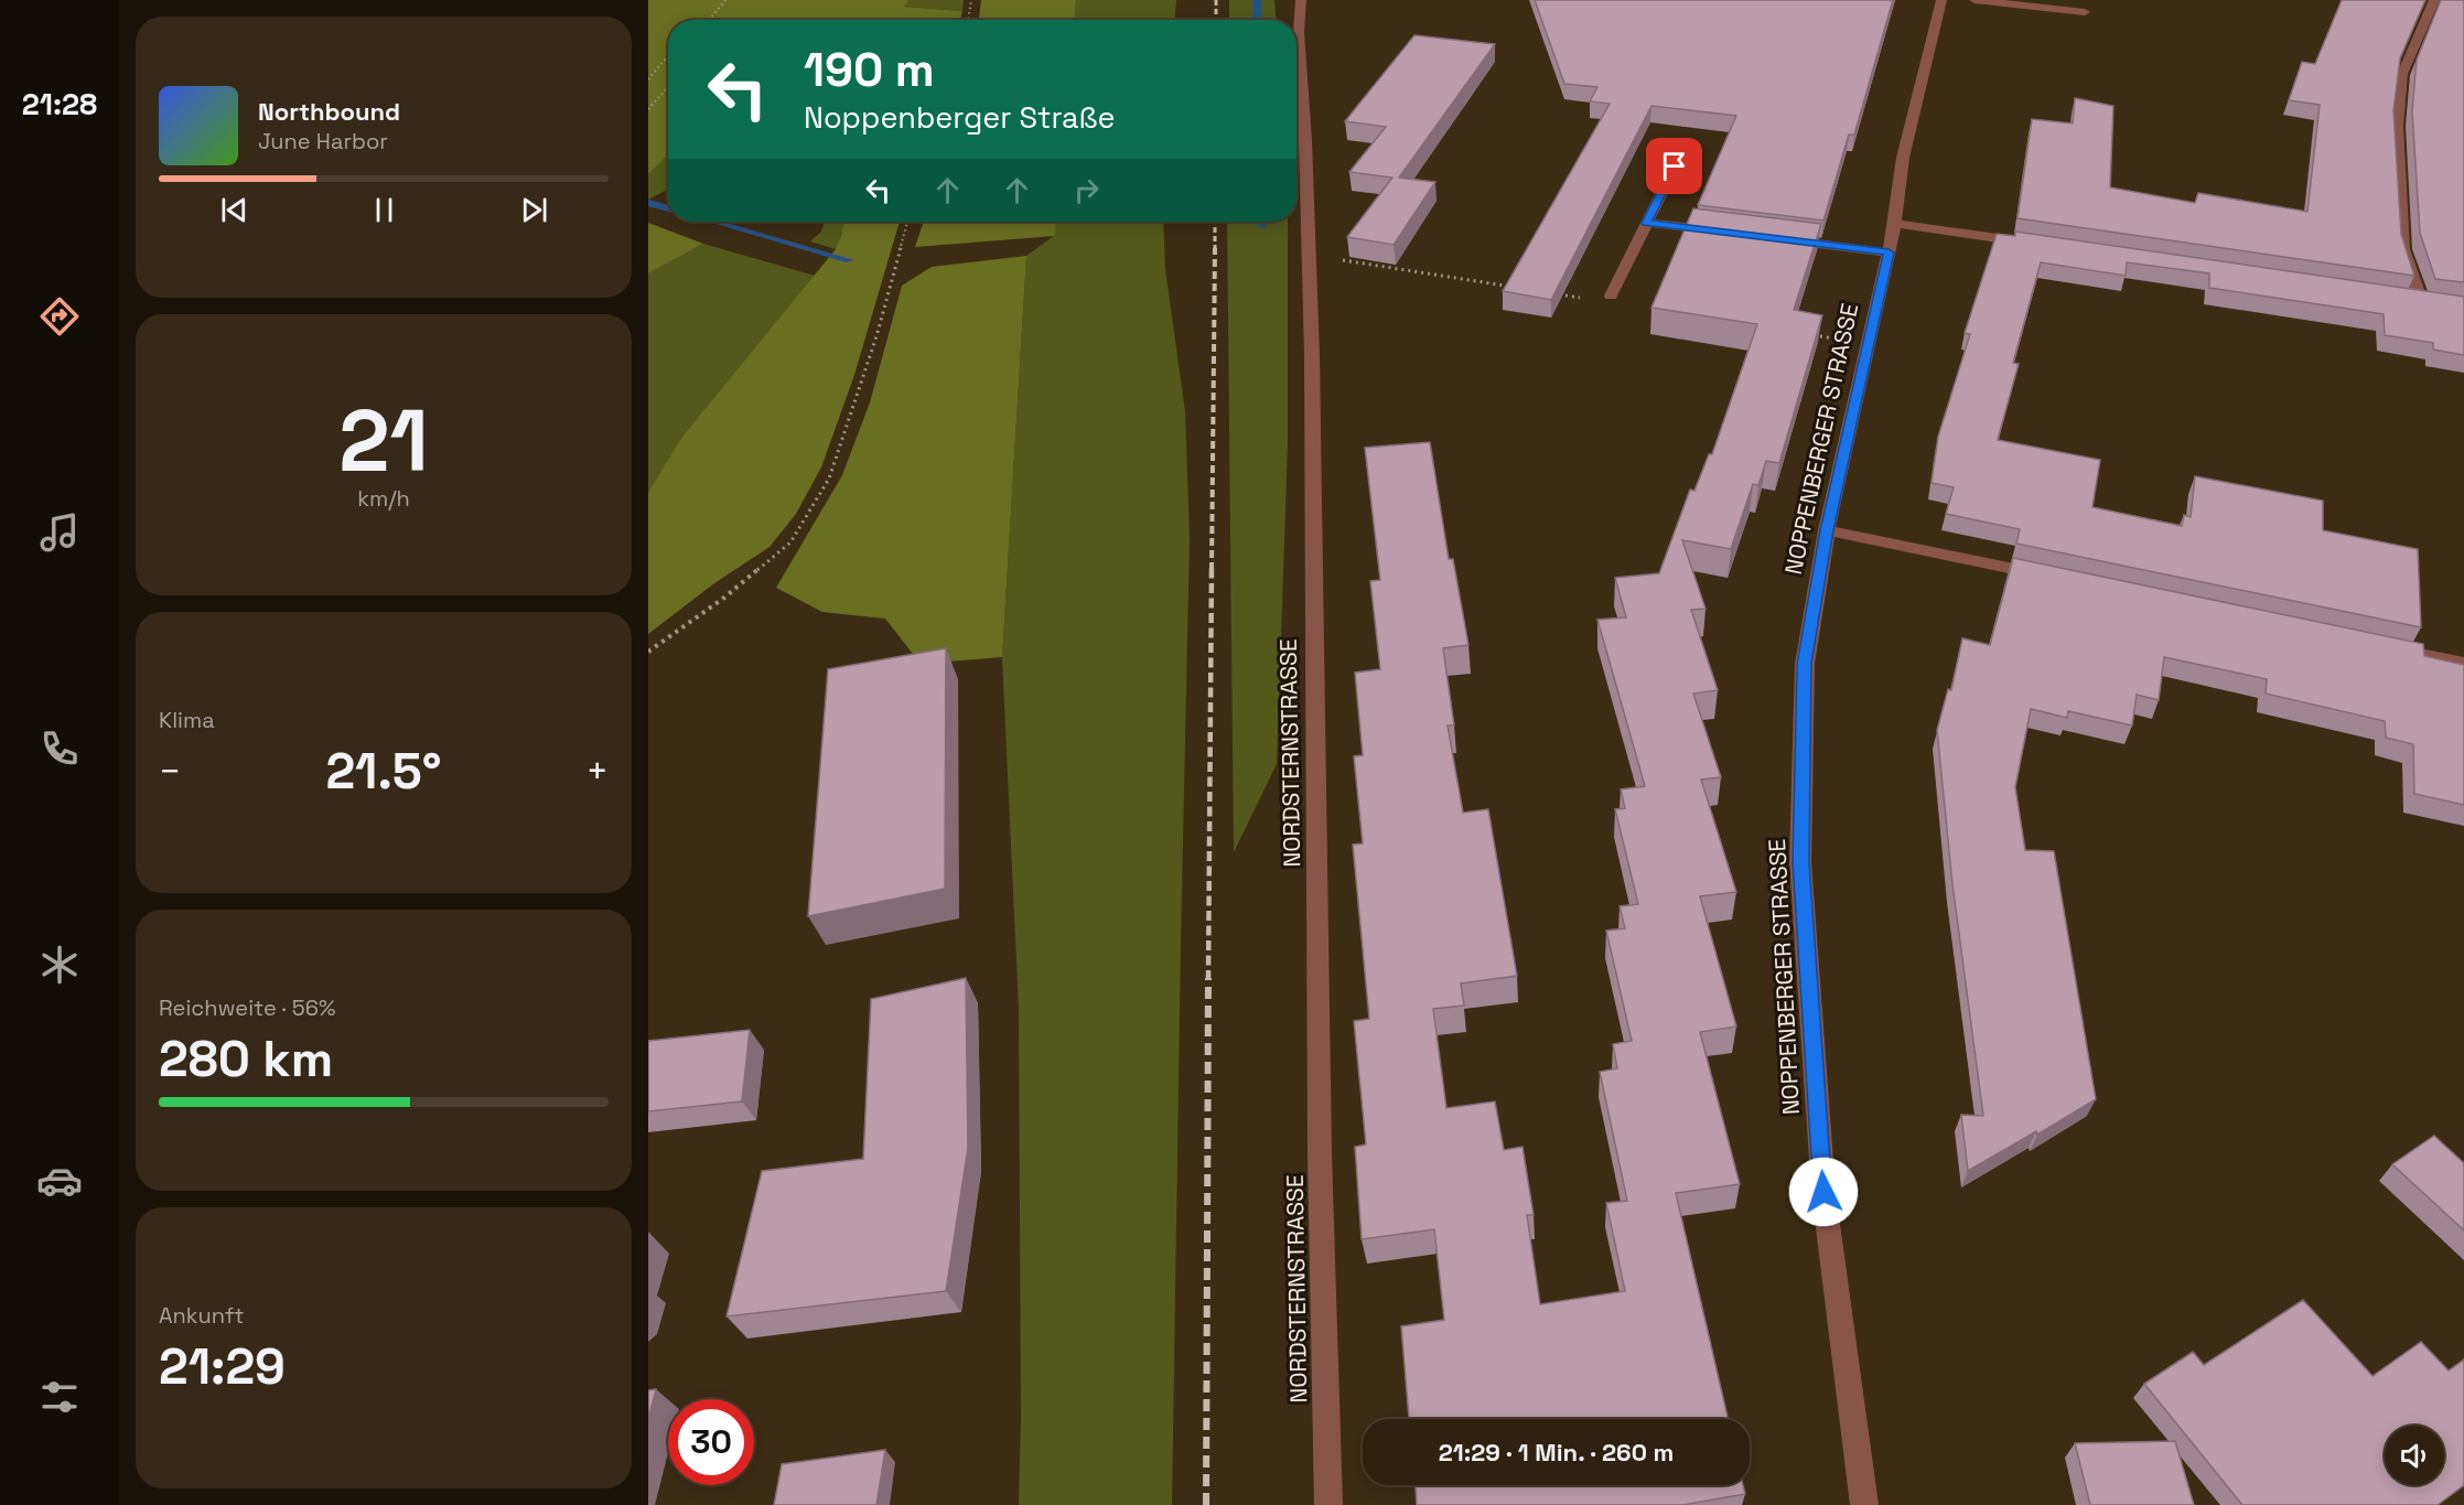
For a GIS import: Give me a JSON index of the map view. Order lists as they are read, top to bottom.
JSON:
{
  "streets": {
    "street": ["NOPPENBERGER STRASSE", "NORDSTERNSTRASSE"]
  },
  "page": {
    "tabs": "21:28",
    "turn": ["190 m", "Noppenberger Straße"],
    "song": ["Northbound", "June Harbor"],
    "tile": [
      ["21", "km/h"],
      "Klima",
      ["Reichweite · 56%", "280 km"],
      ["Ankunft", "21:29"]
    ],
    "heat": ["−", "21.5°", "+"],
    "limit": "30",
    "trip": "21:29 · 1 Min. · 260 m"
  }
}
